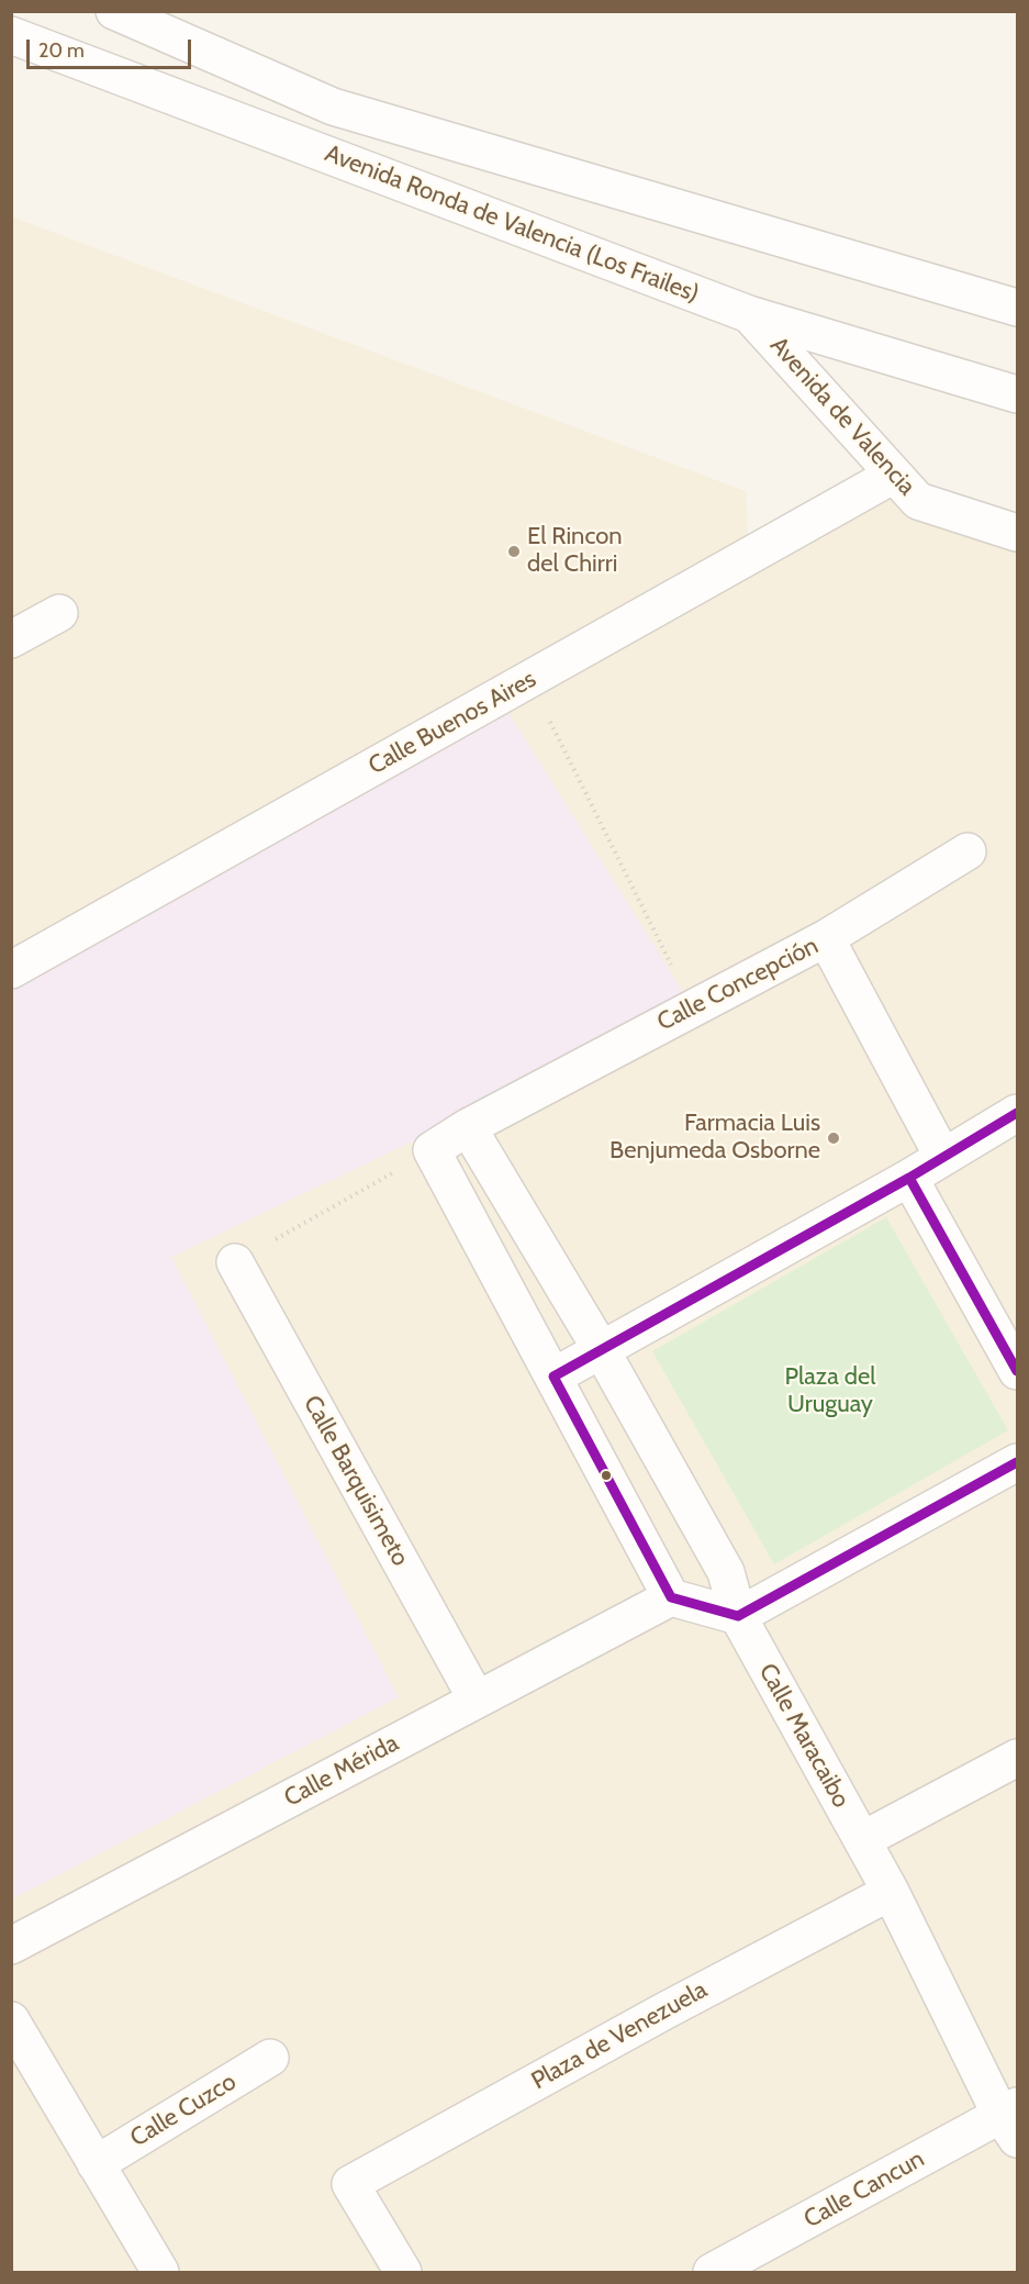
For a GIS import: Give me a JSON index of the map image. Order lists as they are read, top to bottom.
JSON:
{
  "streets": {
    "street": [
      "Avenida Ronda de Valencia (Los Frailes)",
      "Avenida de Valencia",
      "Calle Buenos Aires",
      "Calle Concepción",
      "Calle Barquisimeto",
      "Calle Maracaibo",
      "Calle Mérida",
      "Plaza de Venezuela",
      "Calle Cuzco",
      "Calle Cancun"
    ]
  },
  "crossings": [
    ["Avenida Ronda de Valencia (Los Frailes)", "Avenida de Valencia"],
    ["Avenida de Valencia", "Calle Buenos Aires"],
    ["Calle Concepción", "Calle Maracaibo"],
    ["Calle Barquisimeto", "Calle Mérida"],
    ["Calle Maracaibo", "Plaza de Venezuela"],
    ["Calle Maracaibo", "Calle Cancun"]
  ],
  "parks": ["Plaza del Uruguay"],
  "places": ["El Rincon del Chirri", "Farmacia Luis Benjumeda Osborne"],
  "scale_bar": "20 m"
}
